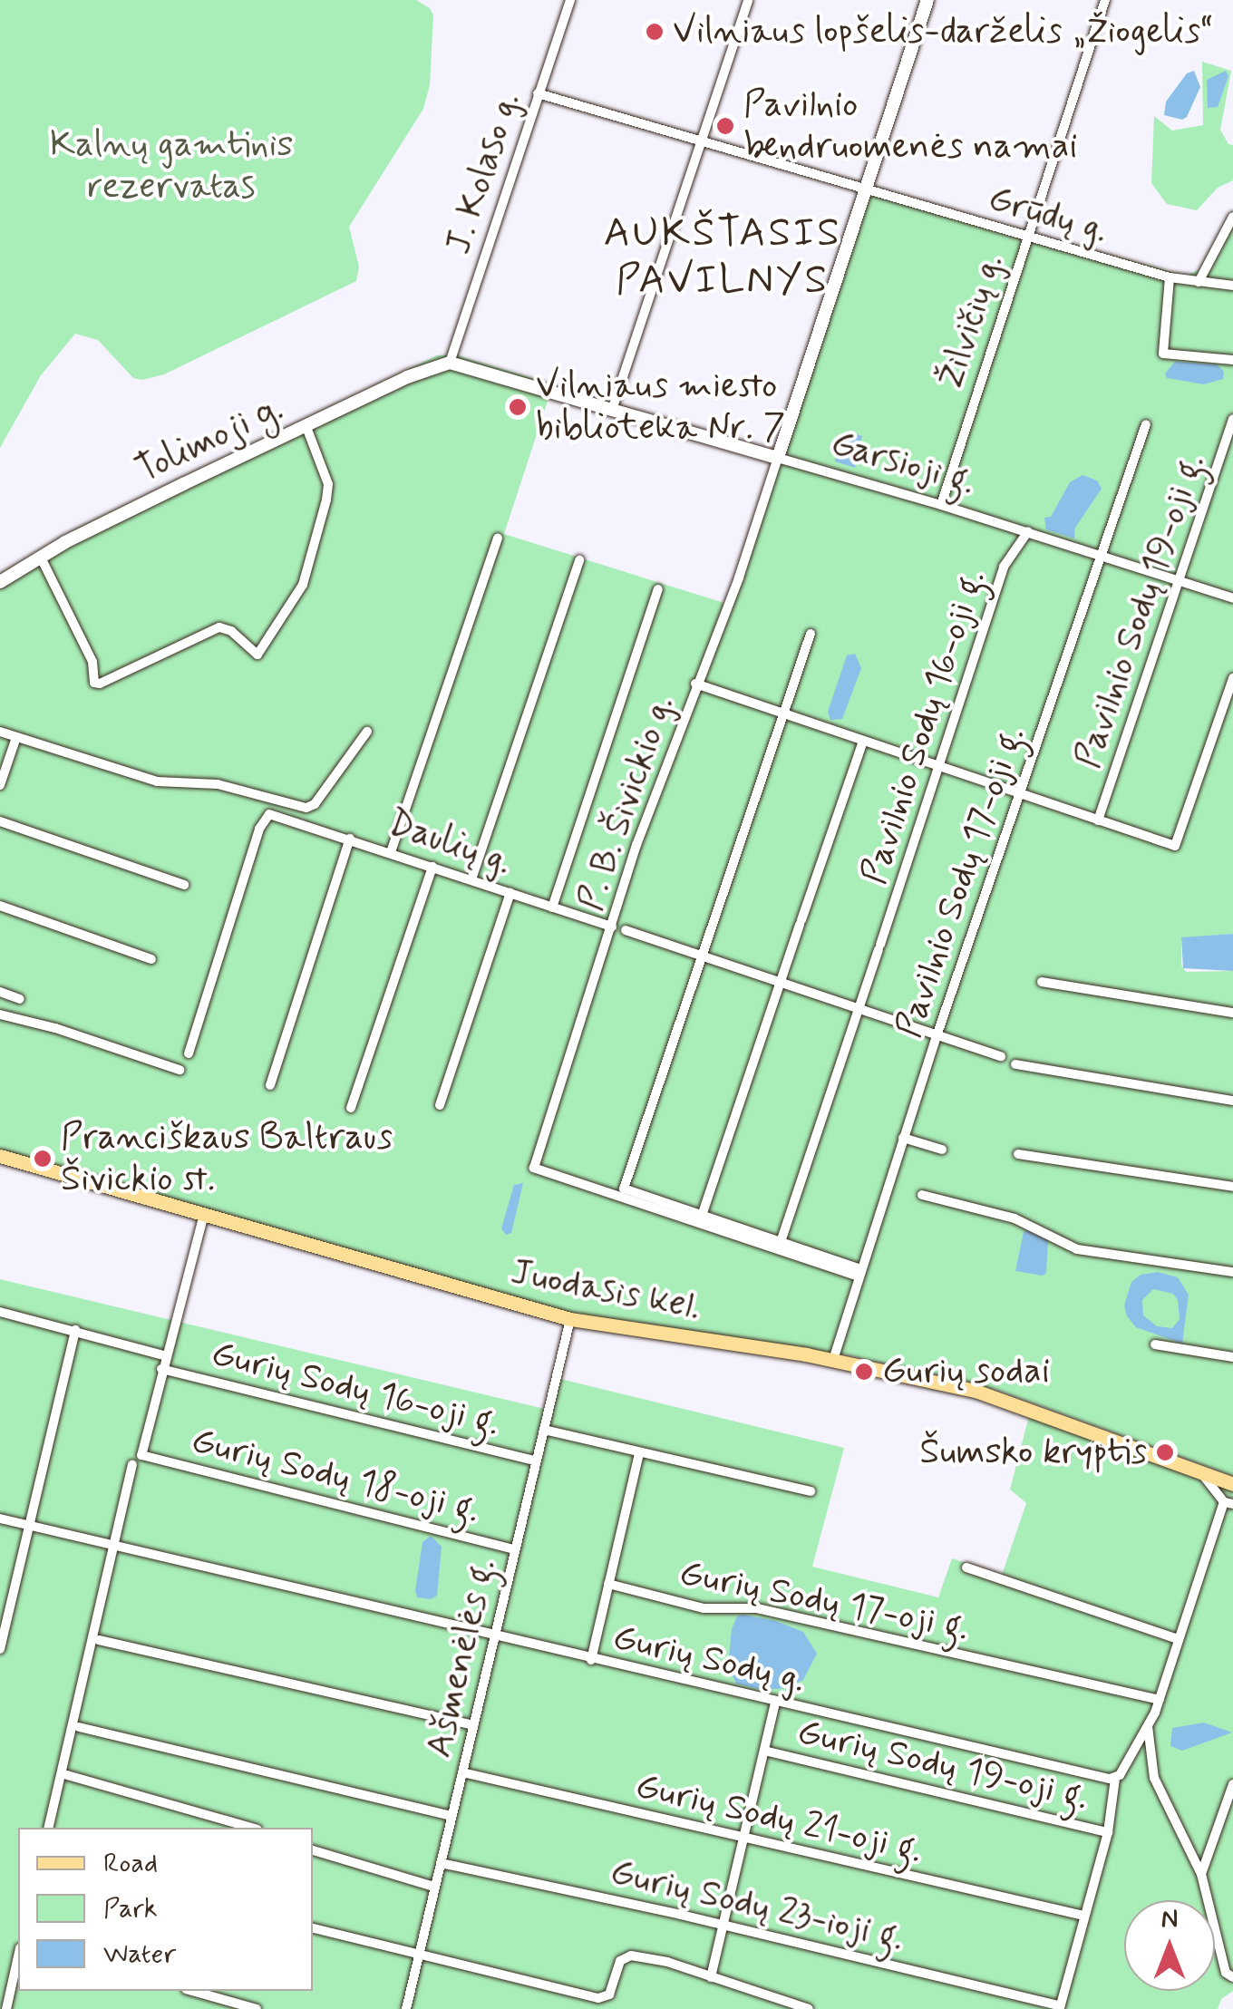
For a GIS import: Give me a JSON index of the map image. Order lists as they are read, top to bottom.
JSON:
{
  "streets": {
    "main road": ["Juodasis kel."],
    "street": [
      "J. Kolaso g.",
      "Grūdų g.",
      "Žilvičių g.",
      "Tolimoji g.",
      "Garsioji g.",
      "Pavilnio Sodų 19-oji g.",
      "Pavilnio Sodų 16-oji g.",
      "P. B. Šivickio g.",
      "Daulių g.",
      "Pavilnio Sodų 17-oji g.",
      "Gurių Sodų 16-oji g.",
      "Gurių Sodų 18-oji g.",
      "Gurių Sodų 17-oji g.",
      "Ašmenėlės g.",
      "Gurių Sodų g.",
      "Gurių Sodų 19-oji g.",
      "Gurių Sodų 21-oji g.",
      "Gurių Sodų 23-ioji g."
    ]
  },
  "crossings": [
    ["J. Kolaso g.", "Grūdų g."],
    ["J. Kolaso g.", "Tolimoji g."],
    ["J. Kolaso g.", "Garsioji g."],
    ["Grūdų g.", "Žilvičių g."],
    ["Žilvičių g.", "Garsioji g."],
    ["Tolimoji g.", "Garsioji g."],
    ["Garsioji g.", "Pavilnio Sodų 19-oji g."],
    ["Garsioji g.", "Pavilnio Sodų 16-oji g."],
    ["Garsioji g.", "P. B. Šivickio g."],
    ["Garsioji g.", "Pavilnio Sodų 17-oji g."],
    ["P. B. Šivickio g.", "Daulių g."],
    ["P. B. Šivickio g.", "Pavilnio Sodų 17-oji g."],
    ["Pavilnio Sodų 17-oji g.", "Juodasis kel."],
    ["Juodasis kel.", "Ašmenėlės g."],
    ["Gurių Sodų 16-oji g.", "Gurių Sodų 18-oji g."],
    ["Gurių Sodų 16-oji g.", "Ašmenėlės g."],
    ["Gurių Sodų 18-oji g.", "Ašmenėlės g."],
    ["Ašmenėlės g.", "Gurių Sodų g."],
    ["Ašmenėlės g.", "Gurių Sodų 21-oji g."],
    ["Ašmenėlės g.", "Gurių Sodų 23-ioji g."]
  ],
  "districts": ["AUKŠTASIS PAVILNYS"],
  "parks": ["Kalnų gamtinis rezervatas"],
  "places": [
    "Vilniaus lopšelis-darželis „Žiogelis“",
    "Pavilnio bendruomenės namai",
    "Vilniaus miesto biblioteka Nr. 7",
    "Pranciškaus Baltraus Šivickio st.",
    "Gurių sodai",
    "Šumsko kryptis"
  ],
  "legend": ["Road", "Park", "Water"],
  "north": "top"
}
